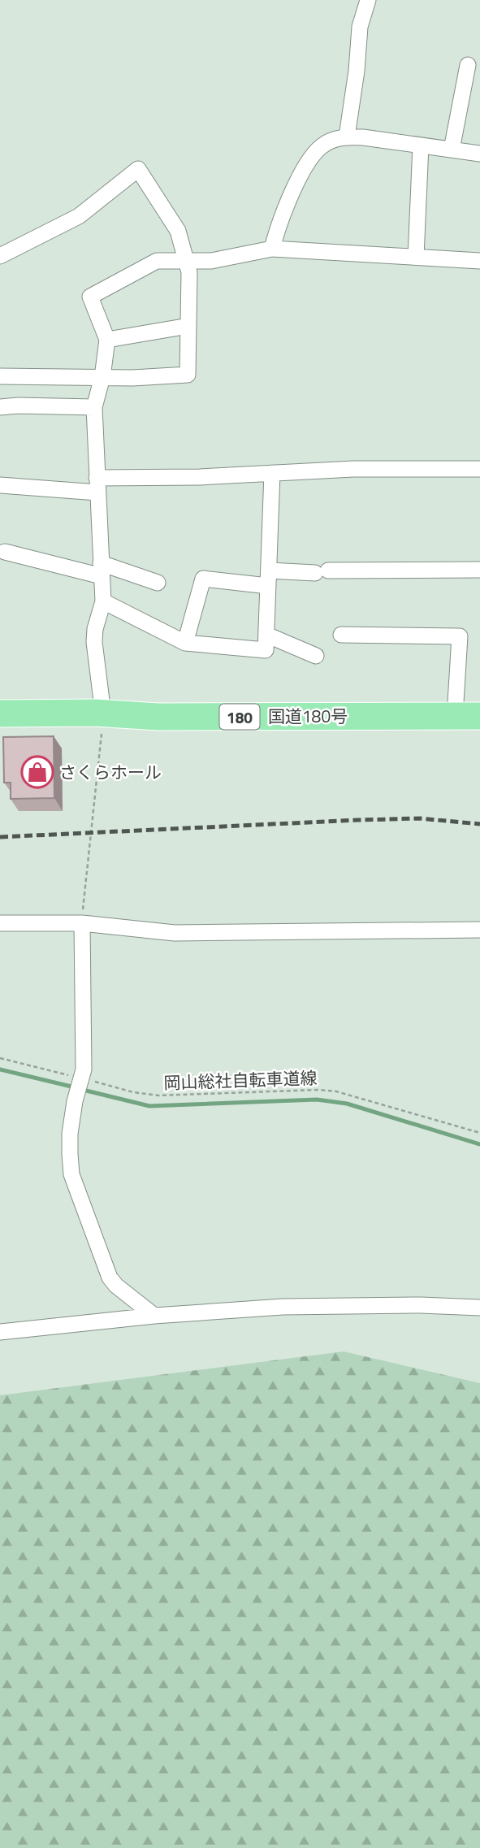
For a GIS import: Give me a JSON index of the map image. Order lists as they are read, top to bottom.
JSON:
{
  "streets": {
    "highway": ["国道180号", "180"],
    "path": ["岡山総社自転車道線"]
  },
  "places": {
    "shop": ["さくらホール"]
  }
}
